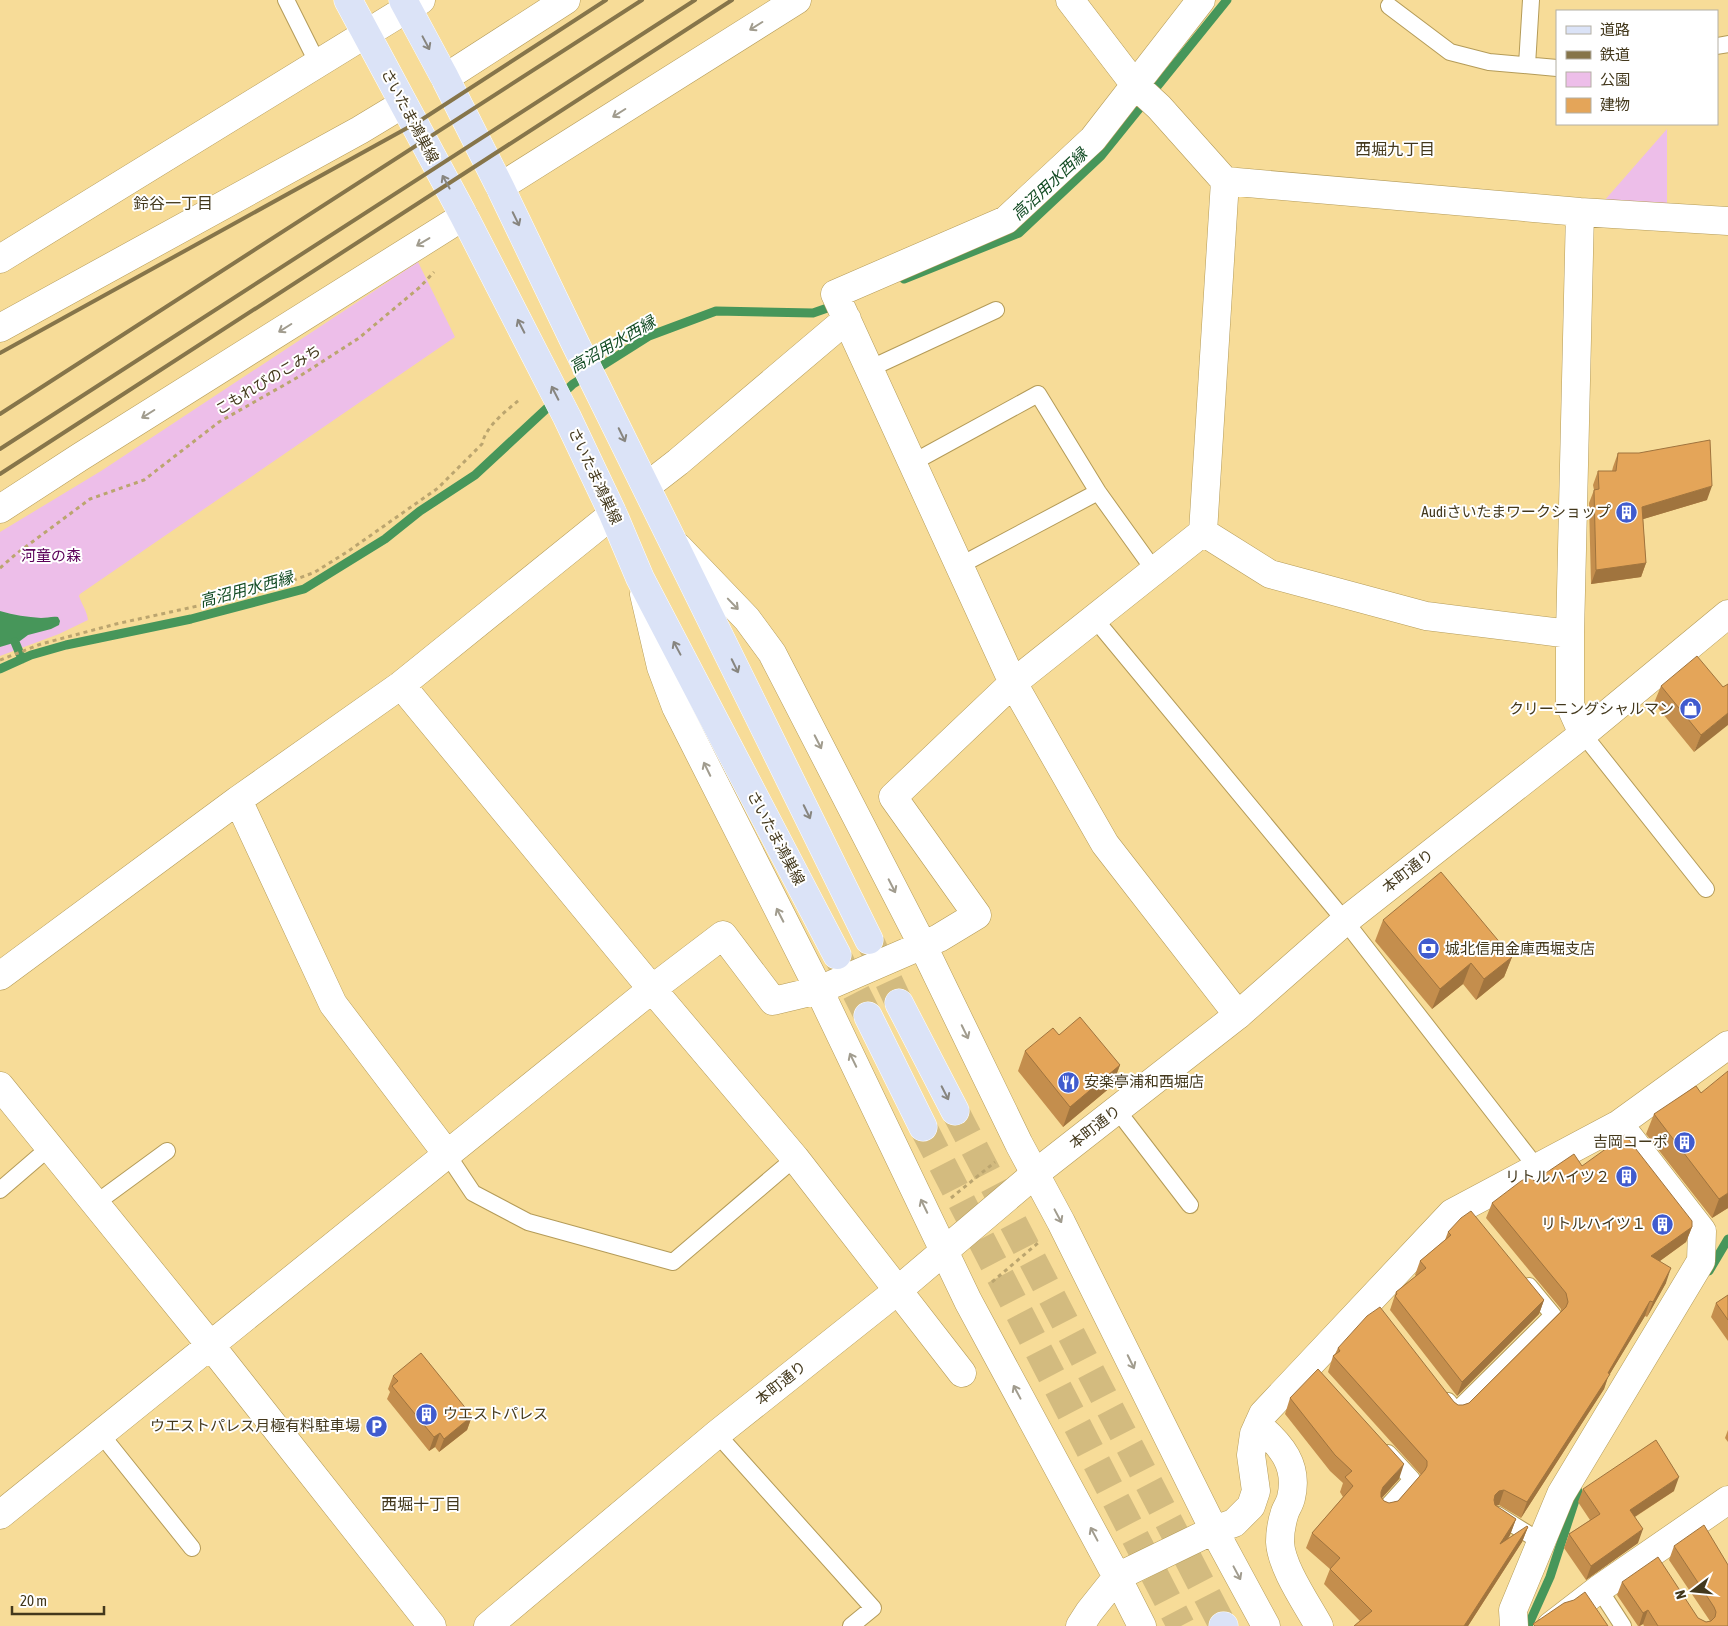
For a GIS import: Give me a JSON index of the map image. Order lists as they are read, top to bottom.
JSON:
{
  "streets": {
    "main road": ["さいたま鴻巣線"],
    "street": ["本町通り"],
    "path": ["こもれびのこみち"]
  },
  "districts": ["西堀九丁目", "鈴谷一丁目", "西堀十丁目"],
  "water": ["高沼用水西縁"],
  "parks": ["河童の森"],
  "places": {
    "building": [
      "Audiさいたまワークショップ",
      "吉岡コーポ",
      "リトルハイツ２",
      "リトルハイツ１",
      "ウエストパレス"
    ],
    "shop": ["クリーニングシャルマン"],
    "bank": ["城北信用金庫西堀支店"],
    "restaurant": ["安楽亭浦和西堀店"],
    "parking": ["ウエストパレス月極有料駐車場"]
  },
  "legend": [
    "道路",
    "鉄道",
    "公園",
    "建物"
  ],
  "scale_bar": "20 m",
  "north": "left"
}
